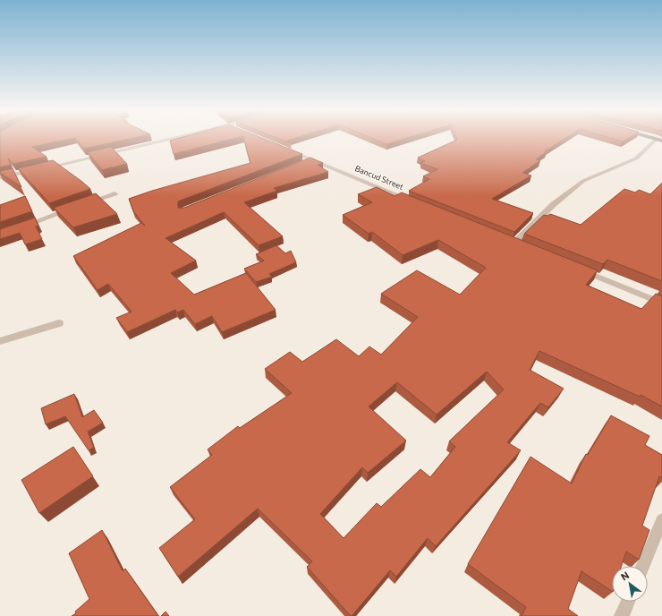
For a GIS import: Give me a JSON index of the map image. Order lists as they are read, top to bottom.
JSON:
{
  "streets": {
    "street": ["Bancud Street"]
  },
  "north": "top left"
}
